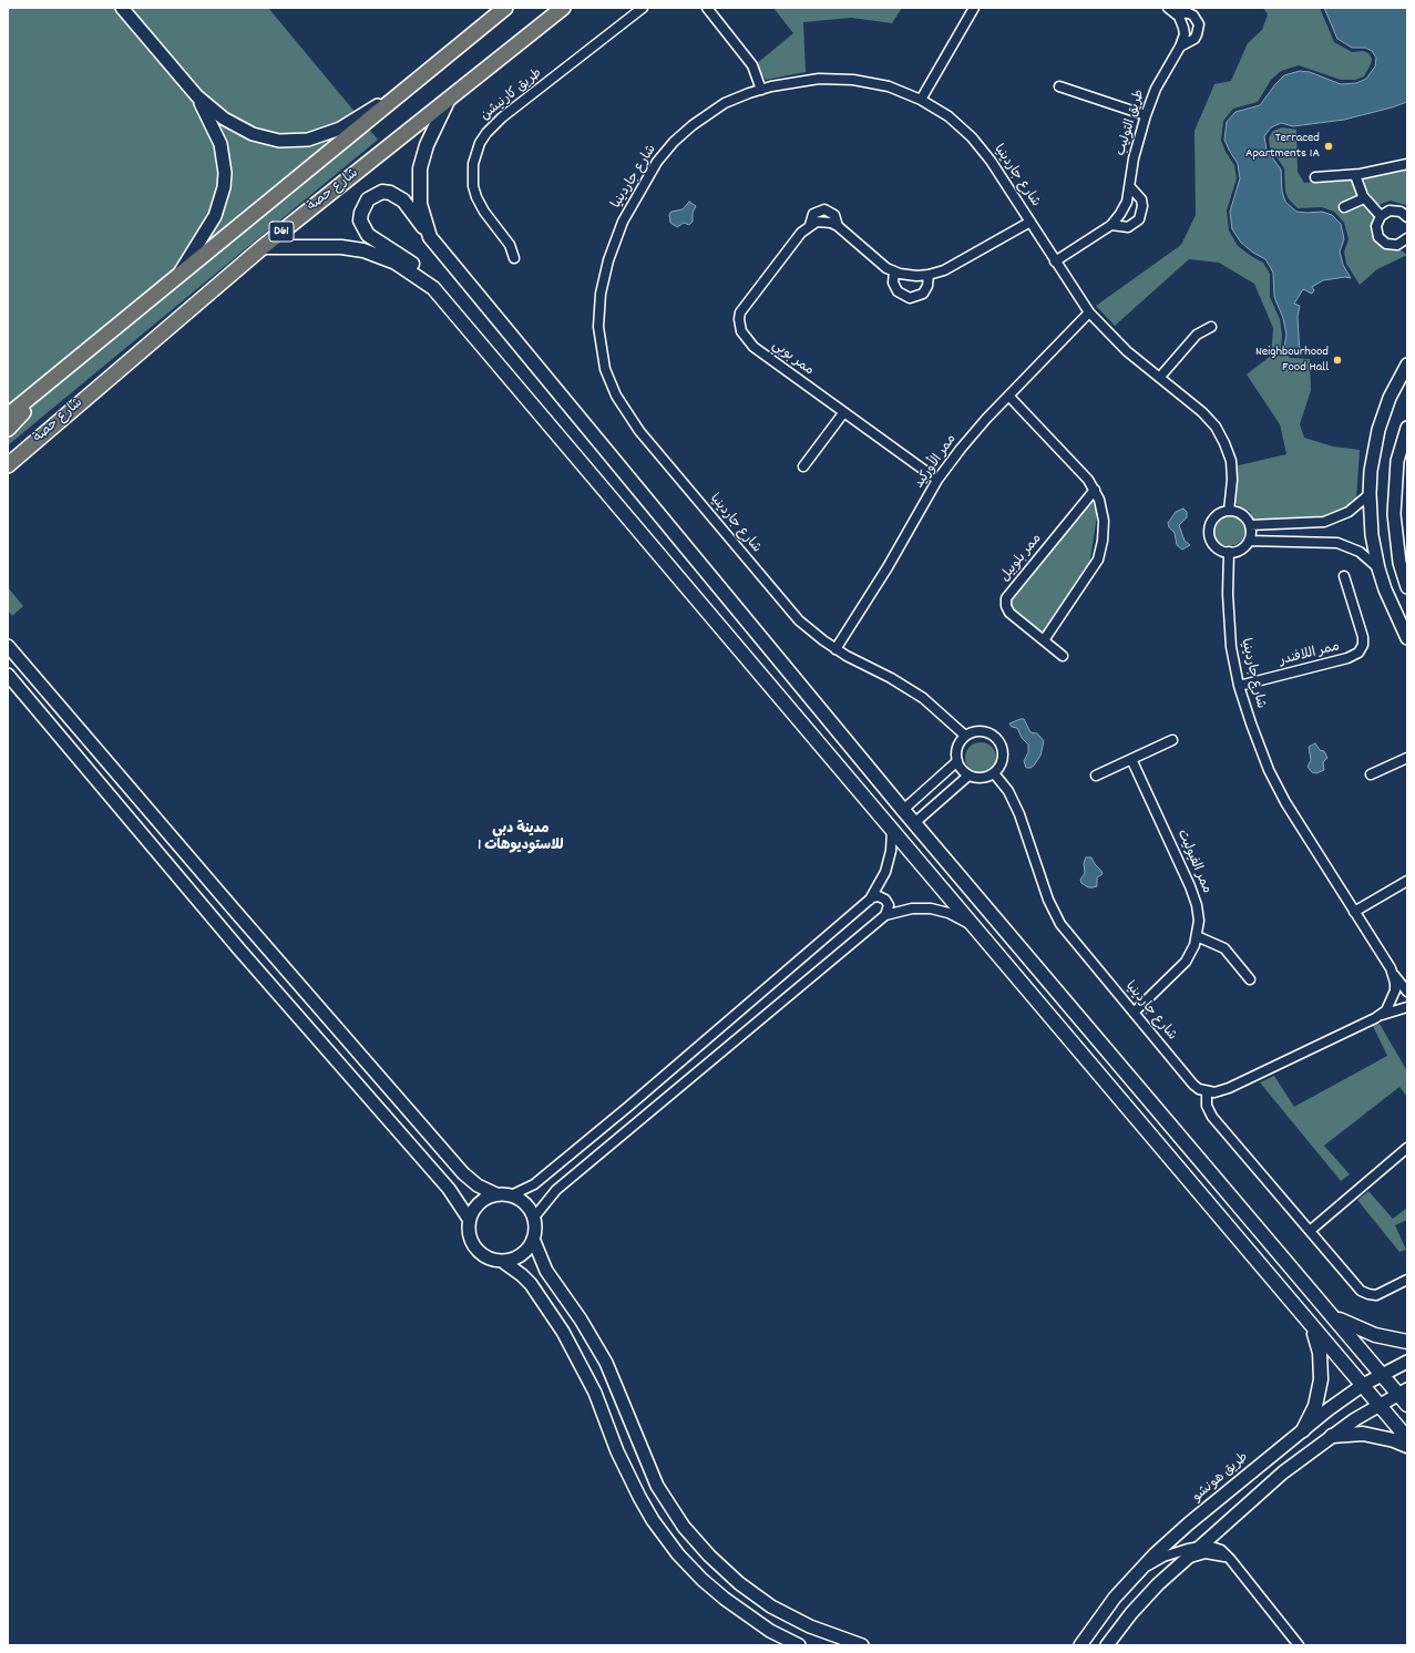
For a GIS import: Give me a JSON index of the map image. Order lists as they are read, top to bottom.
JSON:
{
  "streets": {
    "main road": ["شارع حصة", "D61"],
    "street": [
      "طريق كارنيشن",
      "طريق التوليب",
      "شارع جاردينيا",
      "ممر بوبي",
      "ممر الأوركيد",
      "ممر بلوبيل",
      "ممر اللافندر",
      "ممر الفيوليت",
      "طريق هونشو"
    ]
  },
  "crossings": [
    ["طريق التوليب", "شارع جاردينيا"],
    ["شارع جاردينيا", "ممر بوبي"],
    ["شارع جاردينيا", "ممر الأوركيد"],
    ["شارع جاردينيا", "ممر اللافندر"],
    ["شارع جاردينيا", "ممر الفيوليت"],
    ["ممر بوبي", "ممر الأوركيد"]
  ],
  "districts": ["مدينة دبي للاستوديوهات 1"],
  "places": ["Terraced Apartments 1A", "Neighbourhood Food Hall"]
}
